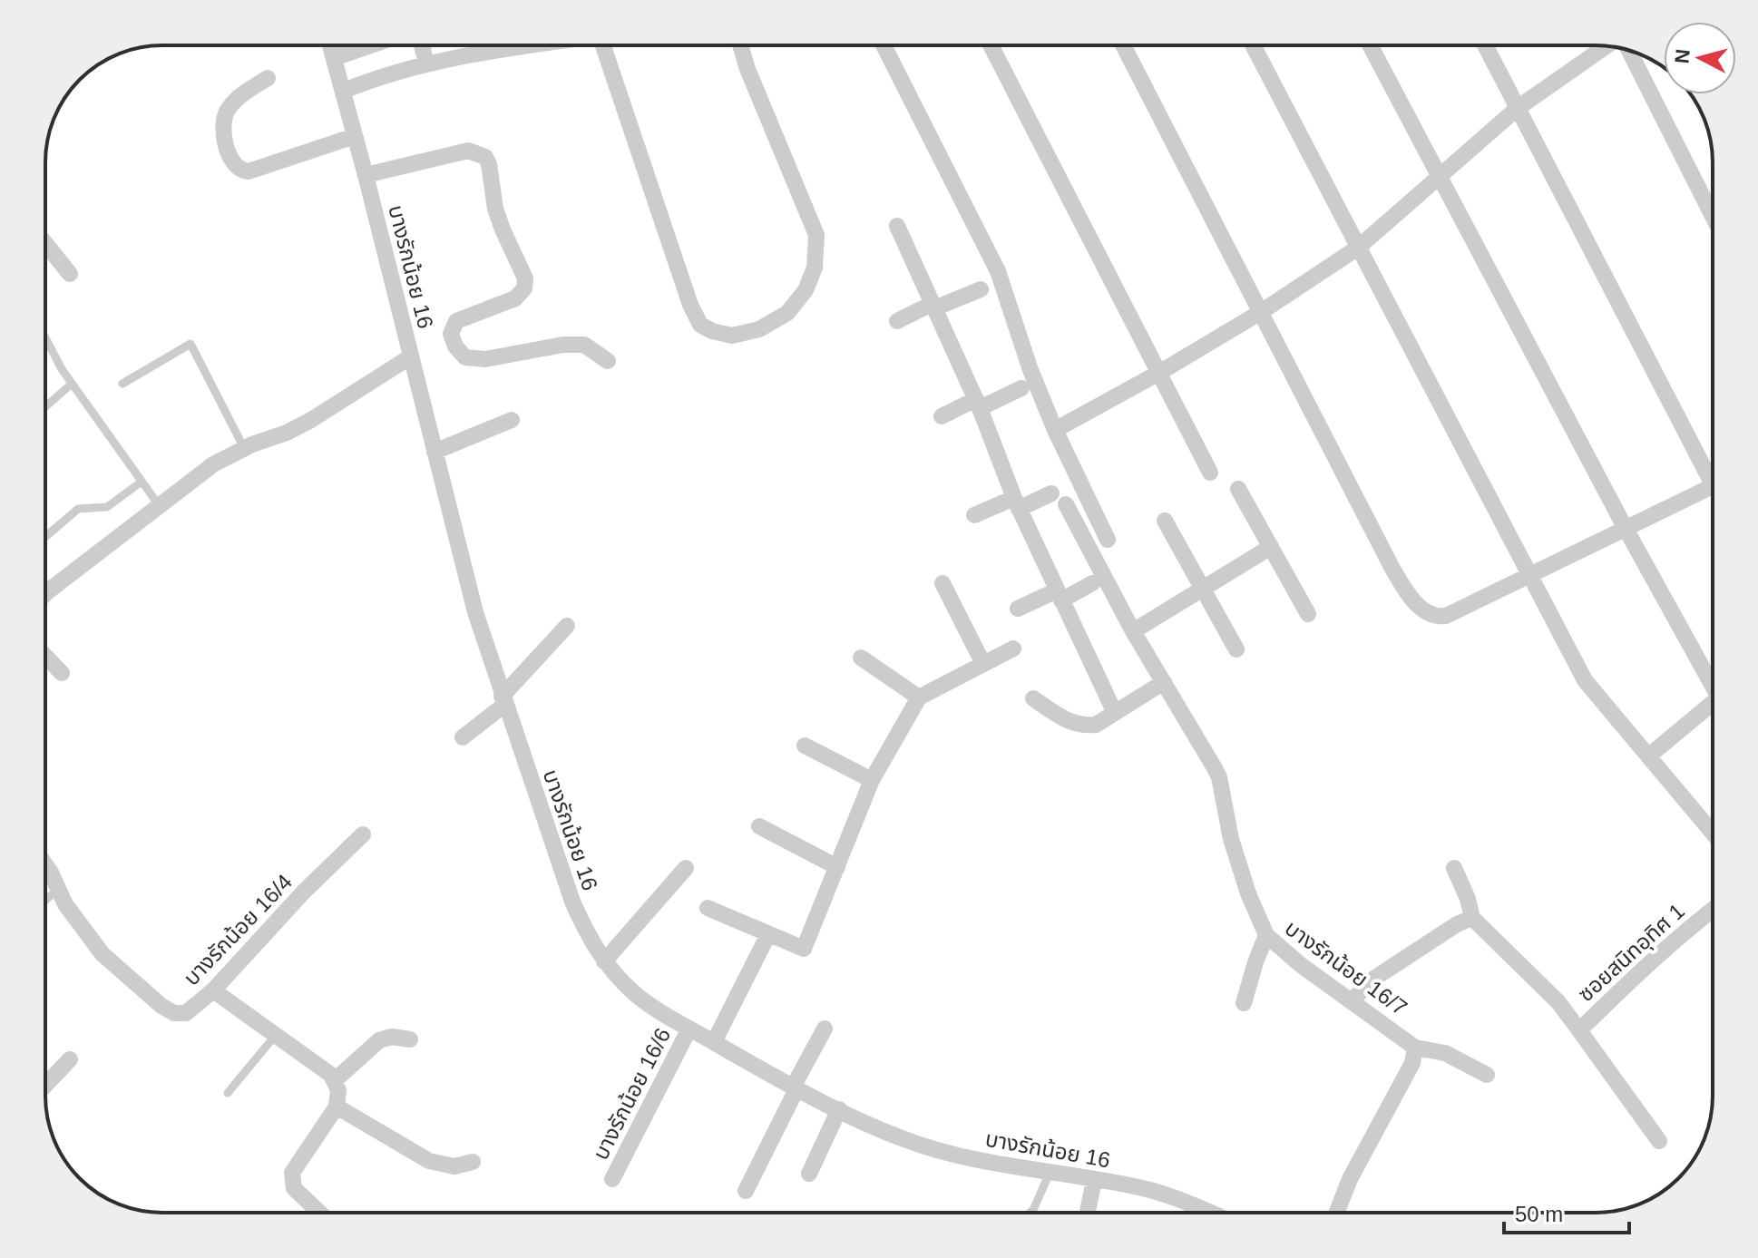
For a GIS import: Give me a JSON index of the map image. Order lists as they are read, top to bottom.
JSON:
{
  "streets": {
    "street": [
      "บางรักน้อย 16",
      "บางรักน้อย 16/4",
      "ซอยสนิทอุทิศ 1",
      "บางรักน้อย 16/7",
      "บางรักน้อย 16/6"
    ]
  },
  "crossings": [
    ["บางรักน้อย 16", "บางรักน้อย 16/6"]
  ],
  "scale_bar": "50 m",
  "north": "left"
}
